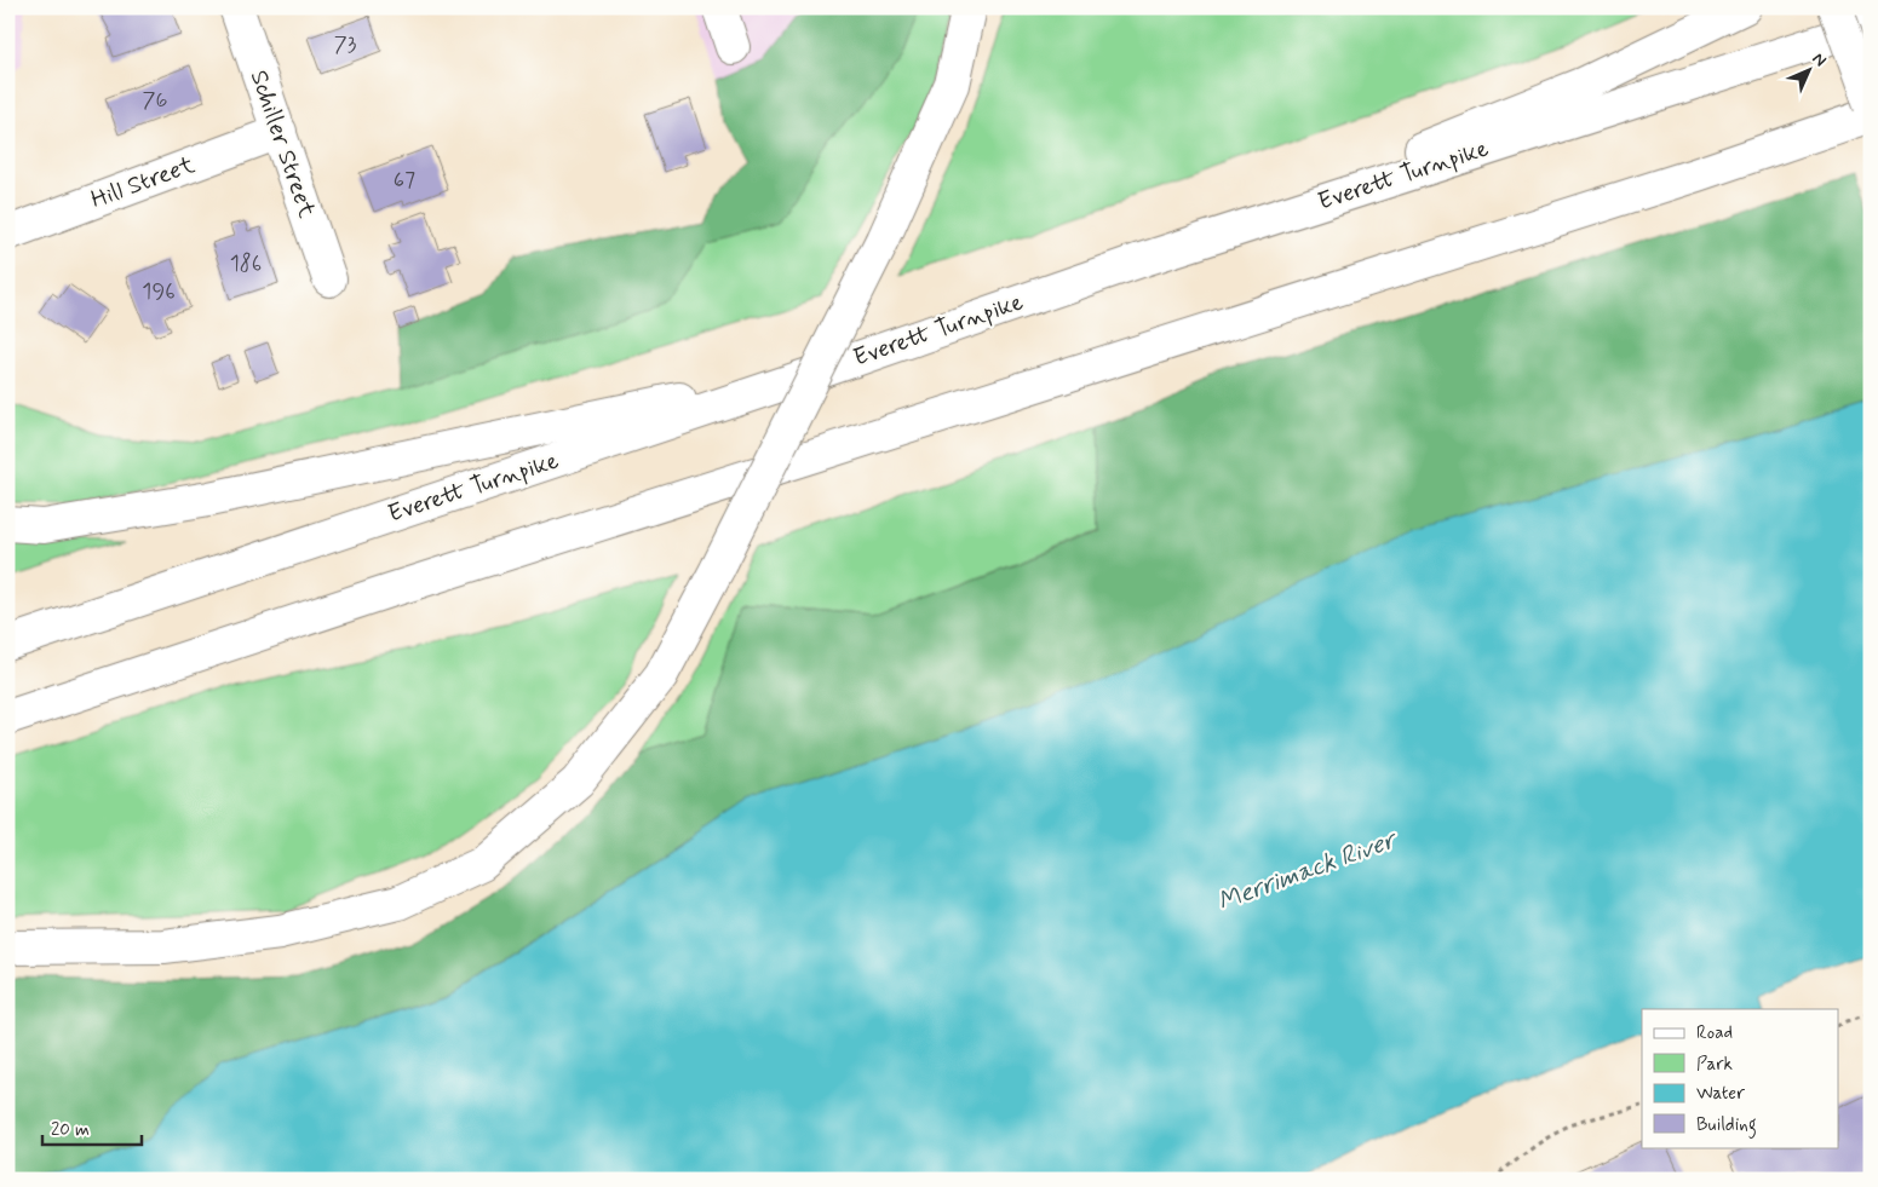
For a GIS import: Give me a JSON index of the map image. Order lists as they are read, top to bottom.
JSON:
{
  "streets": {
    "main road": ["Schiller Street", "Everett Turnpike", "Hill Street"]
  },
  "crossings": [
    ["Schiller Street", "Hill Street"]
  ],
  "water": ["Merrimack River"],
  "house_numbers": [
    "73",
    "76",
    "67",
    "186",
    "196"
  ],
  "legend": [
    "Road",
    "Park",
    "Water",
    "Building"
  ],
  "scale_bar": "20 m",
  "north": "top right"
}
